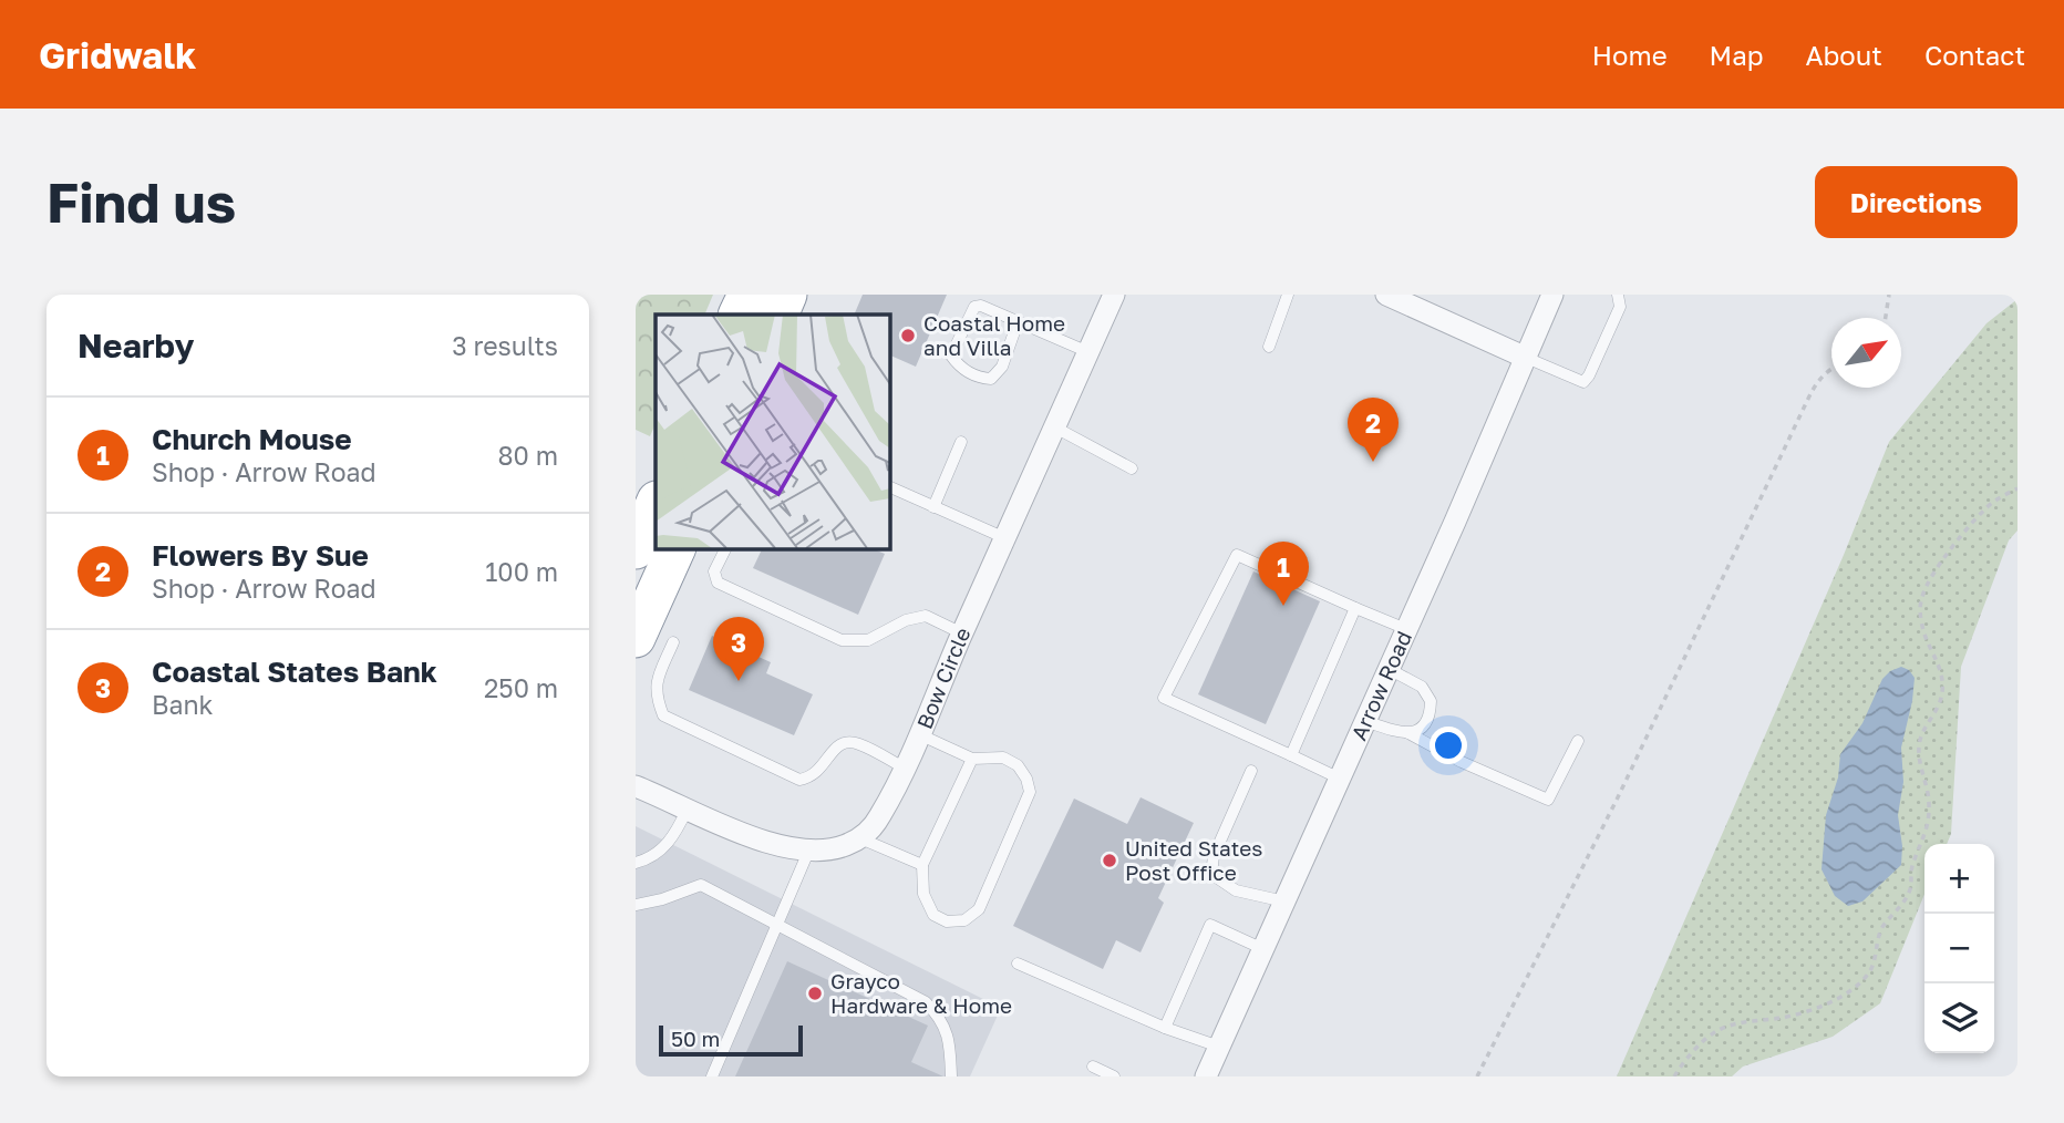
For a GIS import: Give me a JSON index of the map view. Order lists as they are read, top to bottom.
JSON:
{
  "streets": {
    "street": ["Bow Circle", "Arrow Road"]
  },
  "places": ["Coastal Home and Villa", "United States Post Office", "Grayco Hardware & Home"],
  "scale_bar": "50 m",
  "north": "top right",
  "page": {
    "header": "Gridwalk",
    "nav": [
      "Home",
      "Map",
      "About",
      "Contact"
    ],
    "buttons": "Directions",
    "title": "Find us",
    "heading": ["Nearby", "3 results"],
    "list": [
      {
        "mark": "1",
        "name": "Church Mouse",
        "note": "Shop · Arrow Road",
        "value": "80 m"
      },
      {
        "mark": "2",
        "name": "Flowers By Sue",
        "note": "Shop · Arrow Road",
        "value": "100 m"
      },
      {
        "mark": "3",
        "name": "Coastal States Bank",
        "note": "Bank",
        "value": "250 m"
      }
    ],
    "pins": ["2", "1", "3"],
    "map_buttons": ["+", "−"],
    "scale": "50 m"
  }
}
